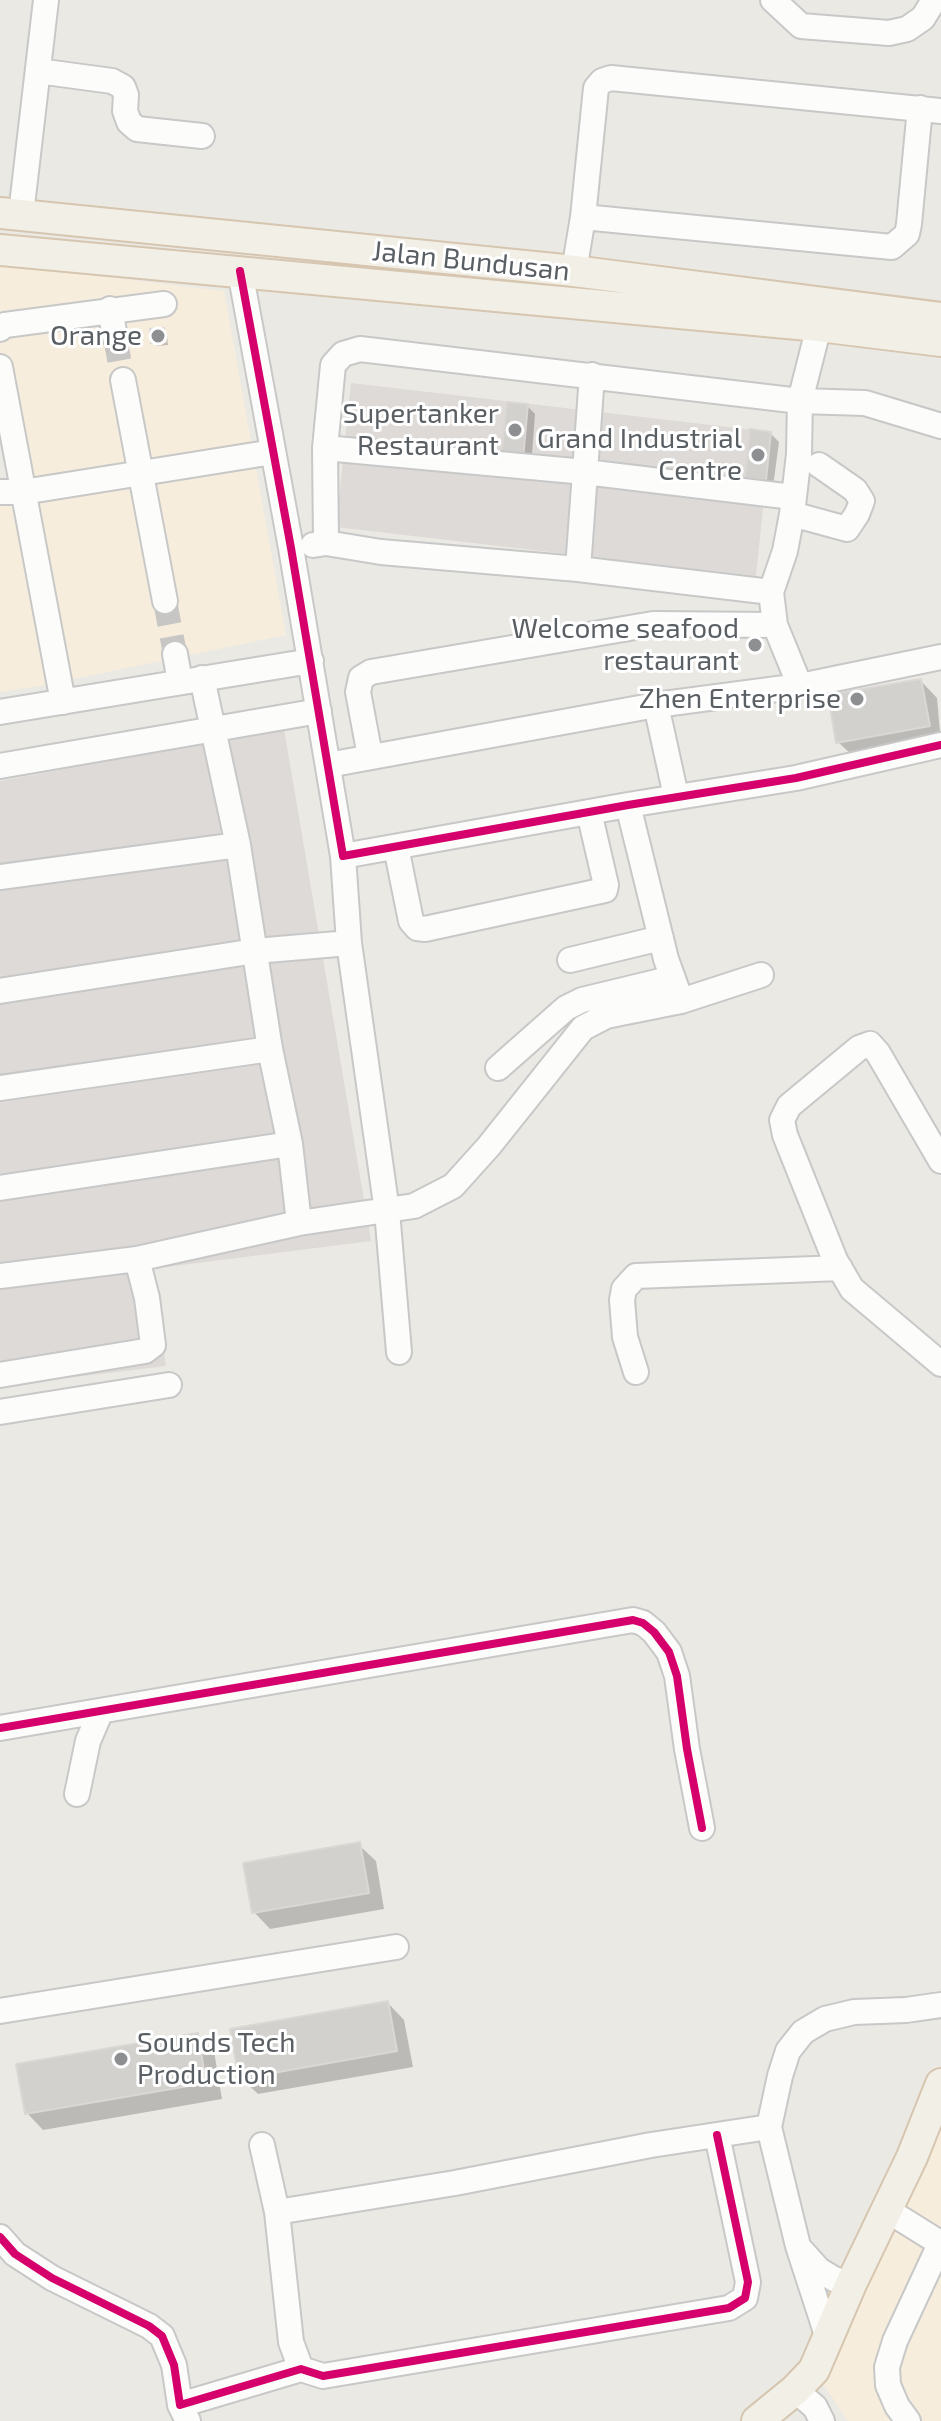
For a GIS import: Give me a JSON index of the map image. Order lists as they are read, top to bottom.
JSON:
{
  "streets": {
    "main road": ["Jalan Bundusan"]
  },
  "places": [
    "Orange",
    "Supertanker Restaurant",
    "Grand Industrial Centre",
    "Welcome seafood restaurant",
    "Zhen Enterprise",
    "Sounds Tech Production"
  ]
}
